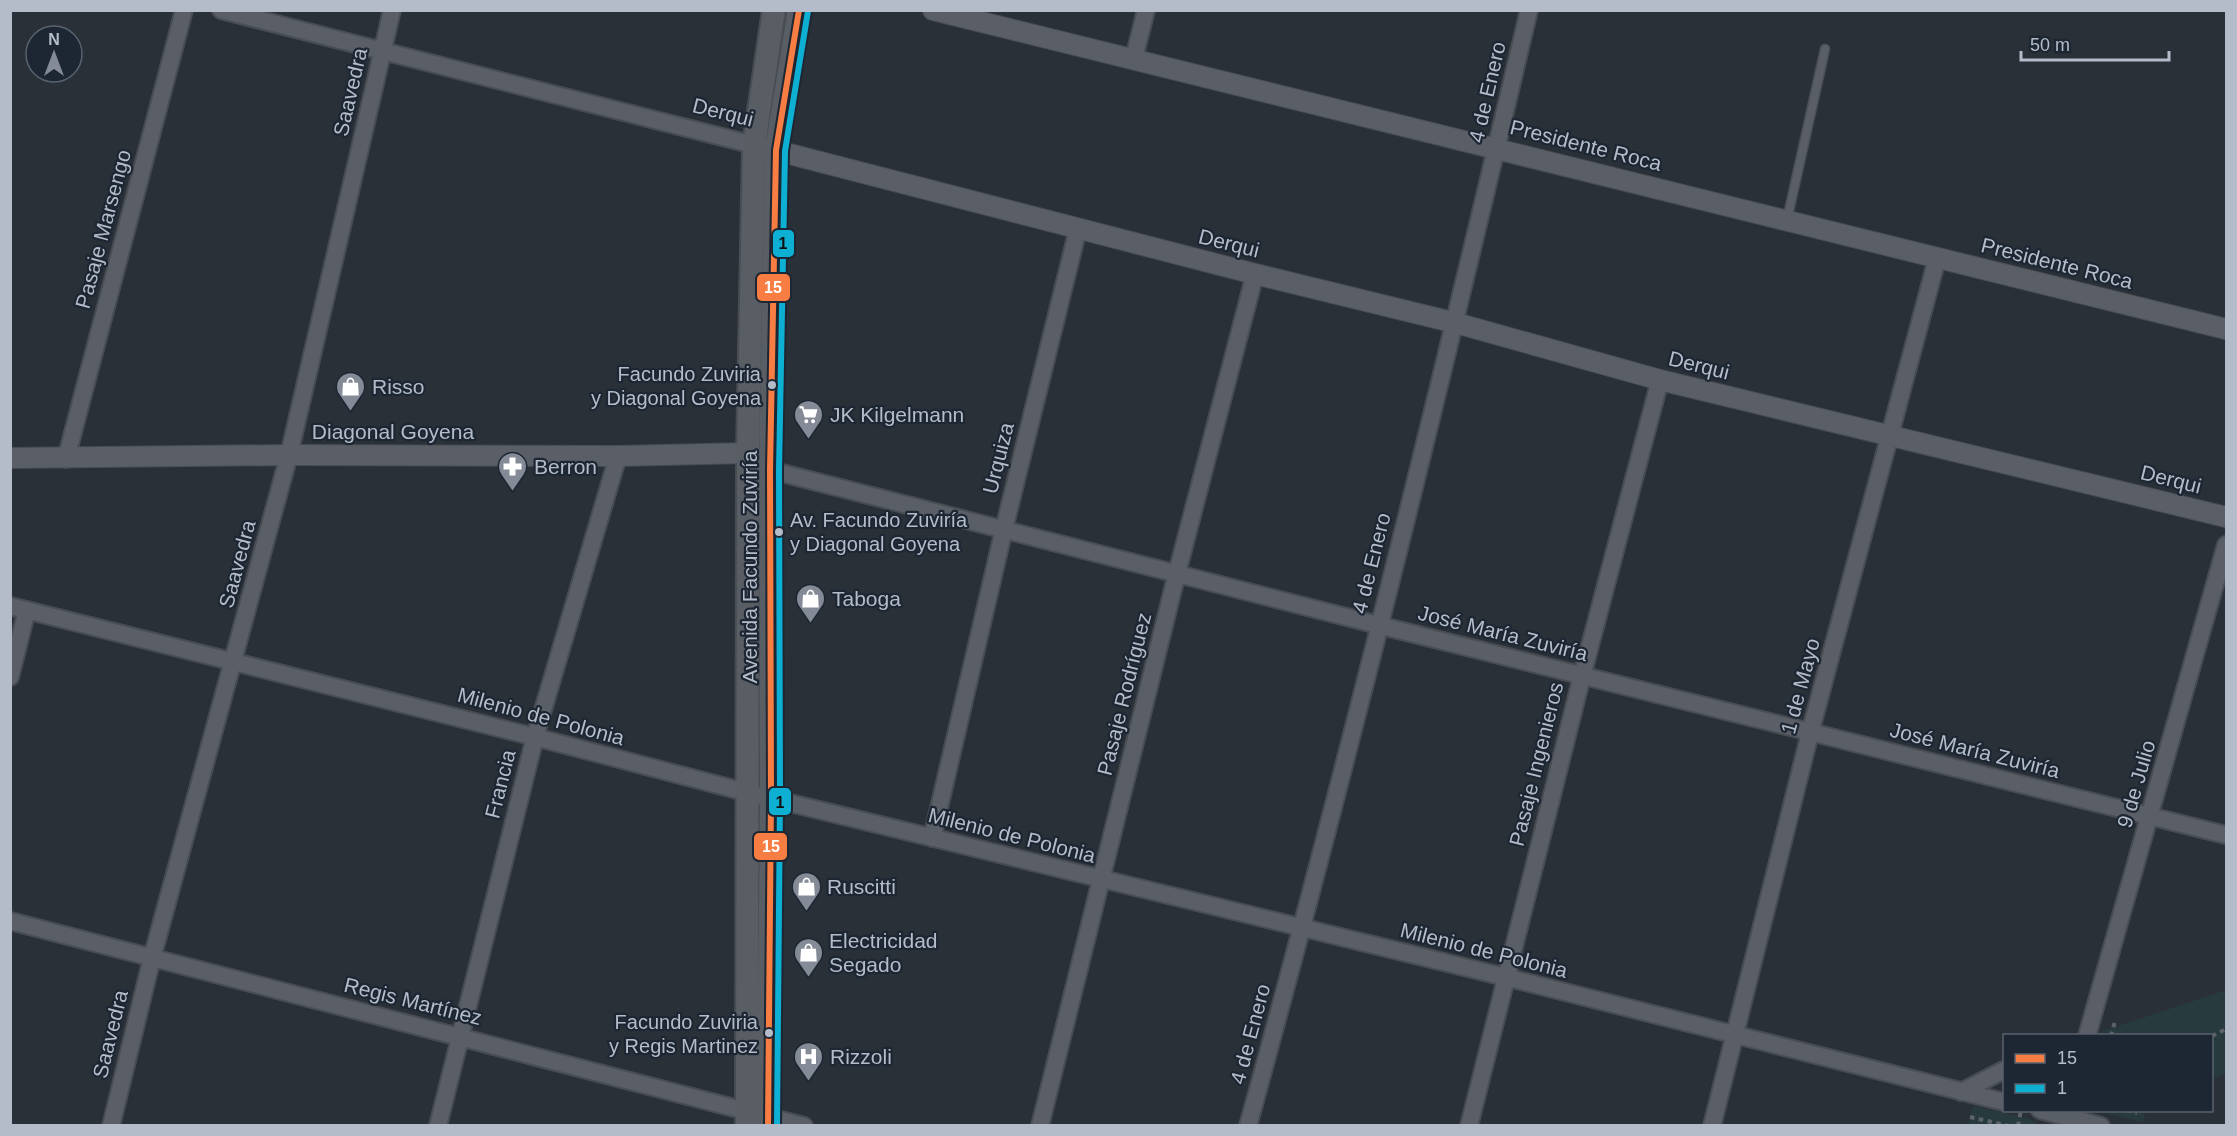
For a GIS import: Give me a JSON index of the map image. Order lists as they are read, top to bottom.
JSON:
{
  "streets": {
    "main road": ["Avenida Facundo Zuviría"],
    "street": [
      "Saavedra",
      "4 de Enero",
      "Derqui",
      "Presidente Roca",
      "Pasaje Marsengo",
      "Diagonal Goyena",
      "Urquiza",
      "José María Zuviría",
      "1 de Mayo",
      "Pasaje Rodríguez",
      "Milenio de Polonia",
      "Pasaje Ingenieros",
      "Francia",
      "9 de Julio",
      "Regis Martínez"
    ]
  },
  "crossings": [
    ["Saavedra", "Derqui"],
    ["Saavedra", "Diagonal Goyena"],
    ["Saavedra", "Milenio de Polonia"],
    ["Saavedra", "Regis Martínez"],
    ["4 de Enero", "Derqui"],
    ["4 de Enero", "Presidente Roca"],
    ["4 de Enero", "José María Zuviría"],
    ["4 de Enero", "Milenio de Polonia"],
    ["Derqui", "Urquiza"],
    ["Derqui", "Avenida Facundo Zuviría"],
    ["Derqui", "1 de Mayo"],
    ["Derqui", "Pasaje Rodríguez"],
    ["Derqui", "Pasaje Ingenieros"],
    ["Presidente Roca", "1 de Mayo"],
    ["Pasaje Marsengo", "Diagonal Goyena"],
    ["Diagonal Goyena", "Avenida Facundo Zuviría"],
    ["Diagonal Goyena", "Francia"],
    ["Urquiza", "José María Zuviría"],
    ["Urquiza", "Milenio de Polonia"],
    ["Avenida Facundo Zuviría", "José María Zuviría"],
    ["Avenida Facundo Zuviría", "Milenio de Polonia"],
    ["Avenida Facundo Zuviría", "Regis Martínez"],
    ["José María Zuviría", "1 de Mayo"],
    ["José María Zuviría", "Pasaje Rodríguez"],
    ["José María Zuviría", "Pasaje Ingenieros"],
    ["José María Zuviría", "9 de Julio"],
    ["1 de Mayo", "Milenio de Polonia"],
    ["Pasaje Rodríguez", "Milenio de Polonia"],
    ["Milenio de Polonia", "Pasaje Ingenieros"],
    ["Milenio de Polonia", "Francia"],
    ["Francia", "Regis Martínez"]
  ],
  "places": {
    "other": ["Facundo Zuviria y Diagonal Goyena", "Av. Facundo Zuviría y Diagonal Goyena", "Facundo Zuviria y Regis Martinez"],
    "shop": [
      "Risso",
      "Taboga",
      "Ruscitti",
      "Electricidad Segado"
    ],
    "supermarket": ["JK Kilgelmann"],
    "pharmacy": ["Berron"],
    "hospital": ["Rizzoli"]
  },
  "lines": ["transit line 15", "transit line 1"],
  "legend": ["15", "1"],
  "scale_bar": "50 m",
  "north": "top"
}
